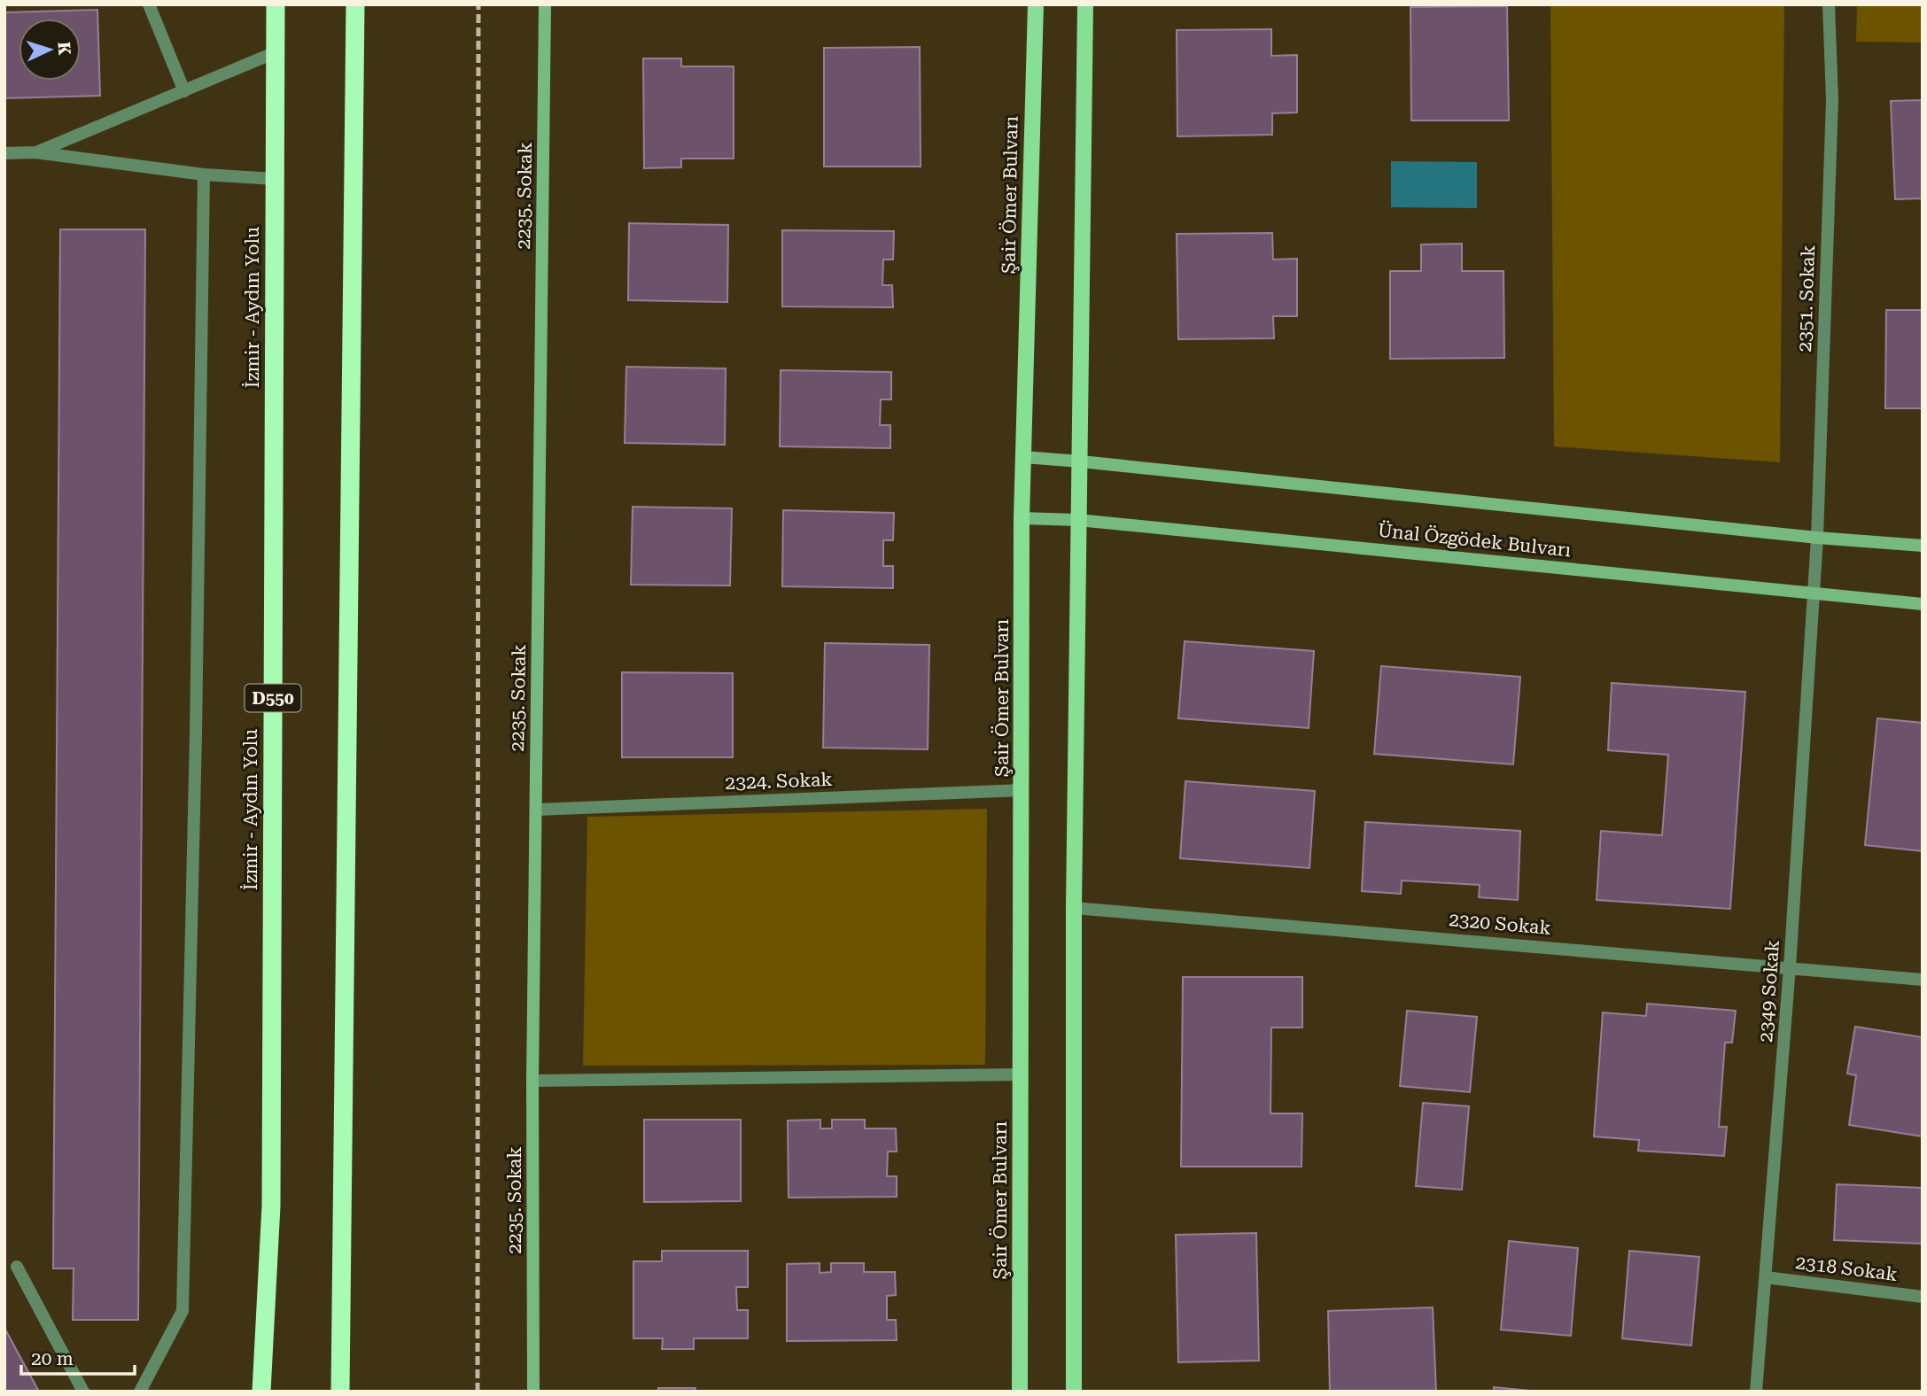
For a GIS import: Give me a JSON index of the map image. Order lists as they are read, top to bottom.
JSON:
{
  "streets": {
    "highway": ["İzmir - Aydın Yolu", "D550"],
    "main road": ["Şair Ömer Bulvarı", "2235. Sokak", "Ünal Özgödek Bulvarı"],
    "street": [
      "2351. Sokak",
      "2324. Sokak",
      "2320 Sokak",
      "2349 Sokak",
      "2318 Sokak"
    ]
  },
  "crossings": [
    ["Şair Ömer Bulvarı", "Ünal Özgödek Bulvarı"],
    ["Şair Ömer Bulvarı", "2324. Sokak"],
    ["2235. Sokak", "2324. Sokak"],
    ["2351. Sokak", "Ünal Özgödek Bulvarı"],
    ["2351. Sokak", "2349 Sokak"],
    ["Ünal Özgödek Bulvarı", "2349 Sokak"],
    ["2320 Sokak", "2349 Sokak"],
    ["2349 Sokak", "2318 Sokak"]
  ],
  "scale_bar": "20 m",
  "north": "right"
}
